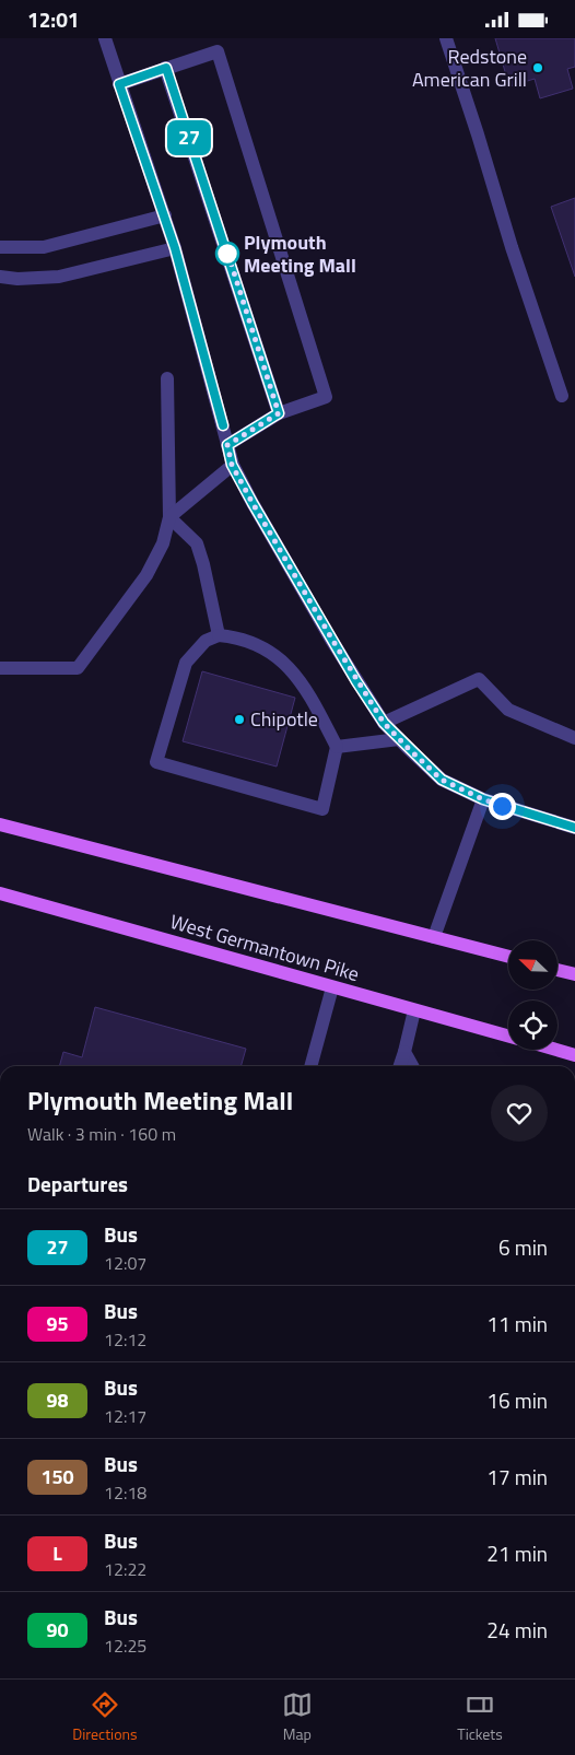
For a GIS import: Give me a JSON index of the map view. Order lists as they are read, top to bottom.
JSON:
{
  "streets": {
    "main road": ["West Germantown Pike"]
  },
  "places": ["Redstone American Grill", "Plymouth Meeting Mall", "Chipotle"],
  "lines": ["bus line 27"],
  "north": "top left",
  "page": {
    "status": "12:01",
    "on_map": "27",
    "heading": [
      ["Plymouth Meeting Mall", "Walk · 3 min · 160 m"],
      "Departures"
    ],
    "list": [
      {
        "mark": "27",
        "name": "Bus",
        "note": "12:07",
        "value": "6 min"
      },
      {
        "mark": "95",
        "name": "Bus",
        "note": "12:12",
        "value": "11 min"
      },
      {
        "mark": "98",
        "name": "Bus",
        "note": "12:17",
        "value": "16 min"
      },
      {
        "mark": "150",
        "name": "Bus",
        "note": "12:18",
        "value": "17 min"
      },
      {
        "mark": "L",
        "name": "Bus",
        "note": "12:22",
        "value": "21 min"
      },
      {
        "mark": "90",
        "name": "Bus",
        "note": "12:25",
        "value": "24 min"
      }
    ],
    "tabs": ["Directions", "Map", "Tickets"]
  }
}
